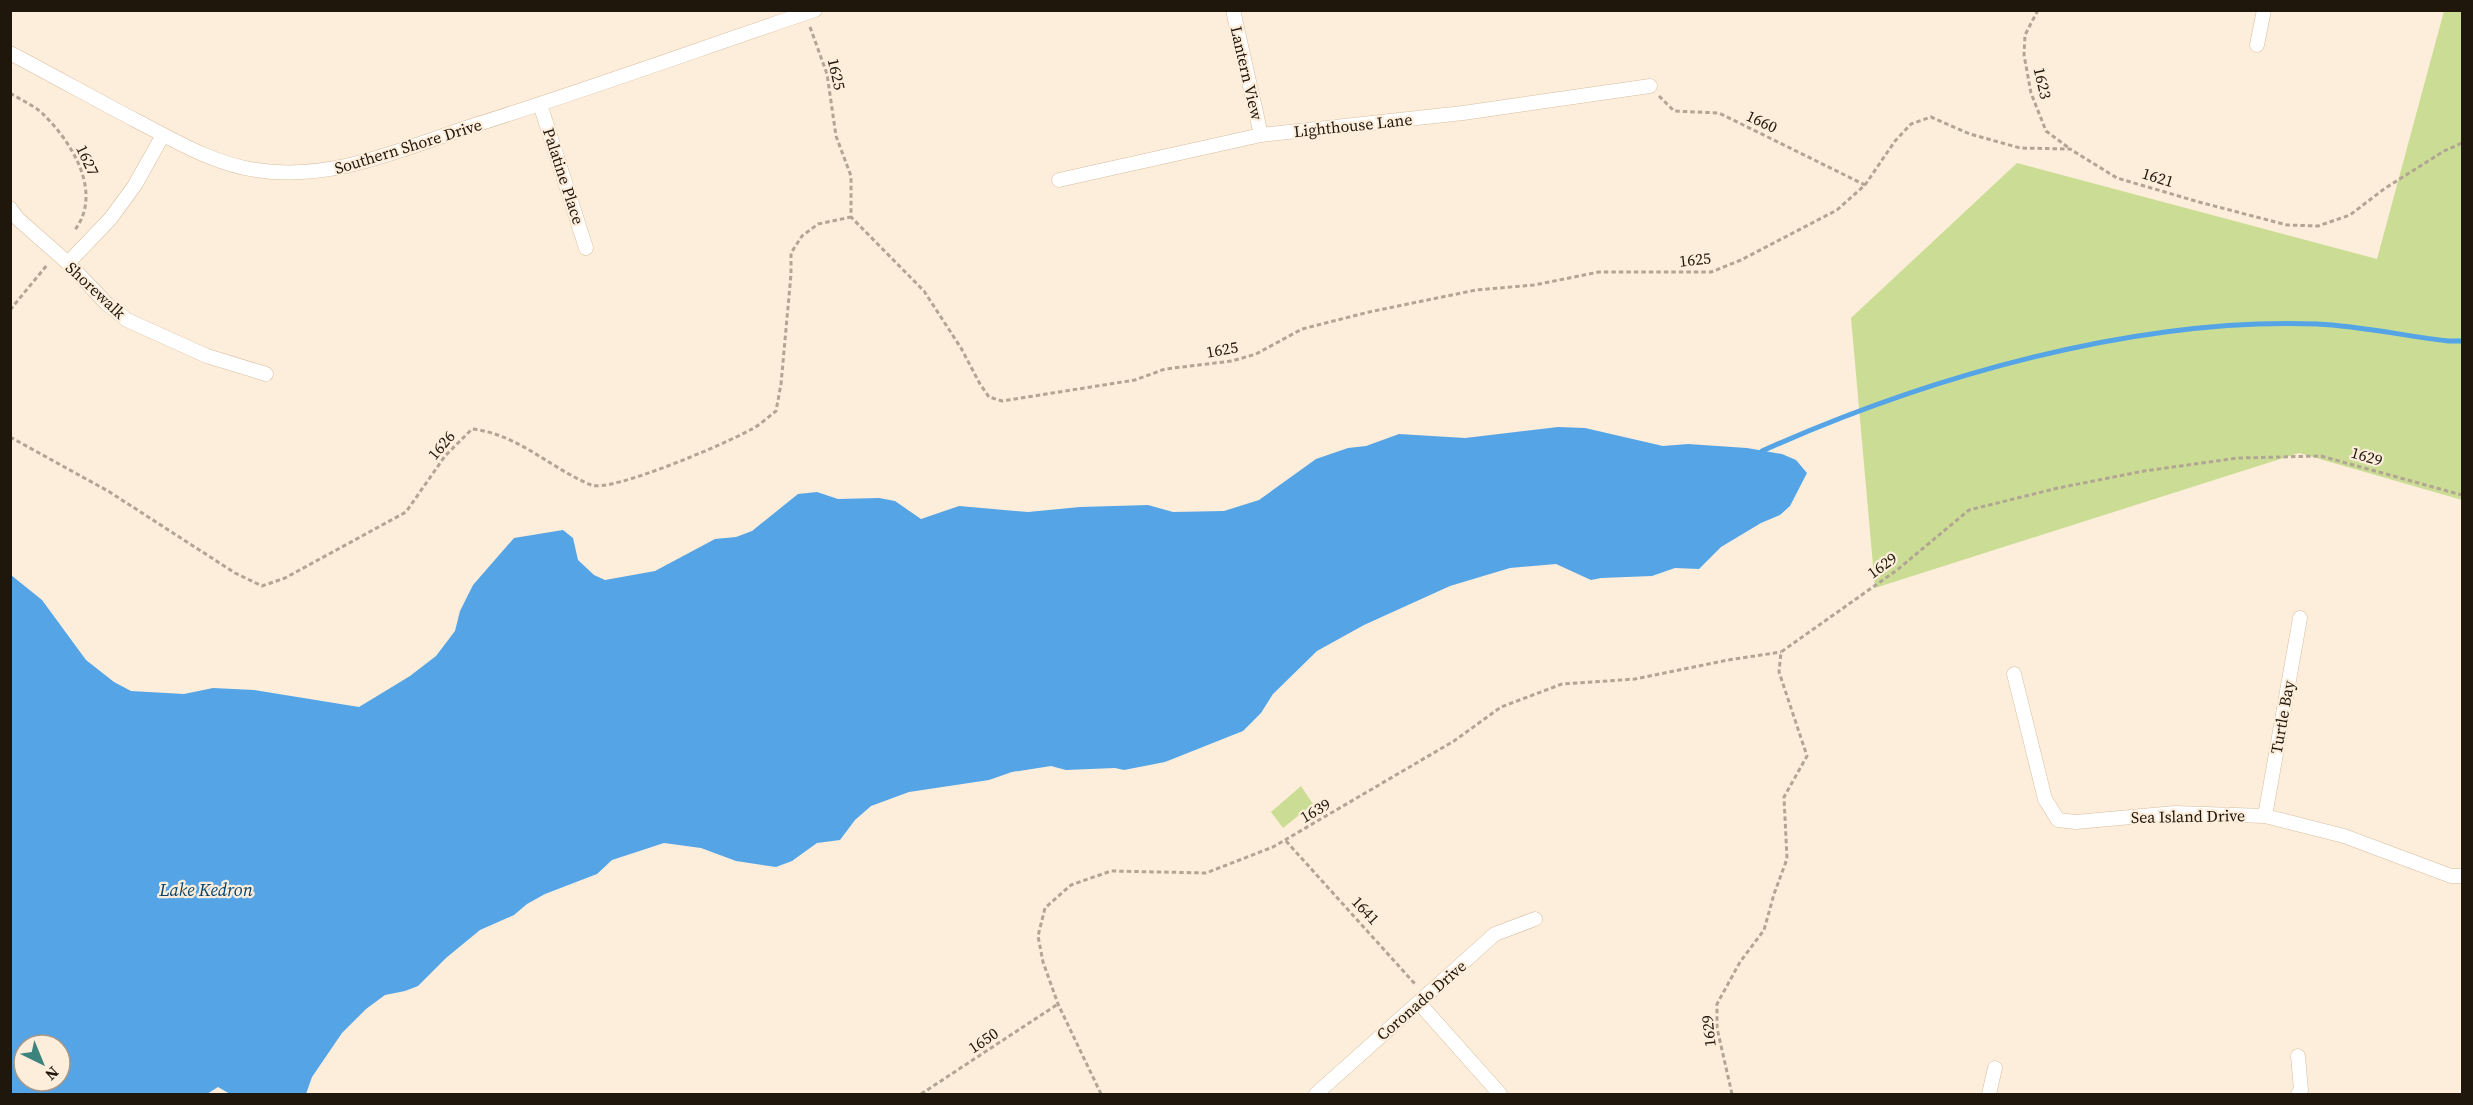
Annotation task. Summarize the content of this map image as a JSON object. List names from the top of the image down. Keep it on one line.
{"streets":{"street":["Lantern View","Lighthouse Lane","Southern Shore Drive","Palatine Place","Shorewalk","Turtle Bay","Sea Island Drive","Coronado Drive"],"path":["1625","1623","1660","1627","1621","1626","1629","1639","1641","1650"]},"crossings":[["Lantern View","Lighthouse Lane"],["1625","1660"],["1625","Southern Shore Drive"],["1625","1626"],["1623","1621"],["1660","Lighthouse Lane"],["Southern Shore Drive","Palatine Place"],["1627","Shorewalk"],["1629","1639"],["Turtle Bay","Sea Island Drive"],["1639","1641"],["1639","1650"],["1641","Coronado Drive"]],"water":["Lake Kedron"],"north":"bottom right"}
